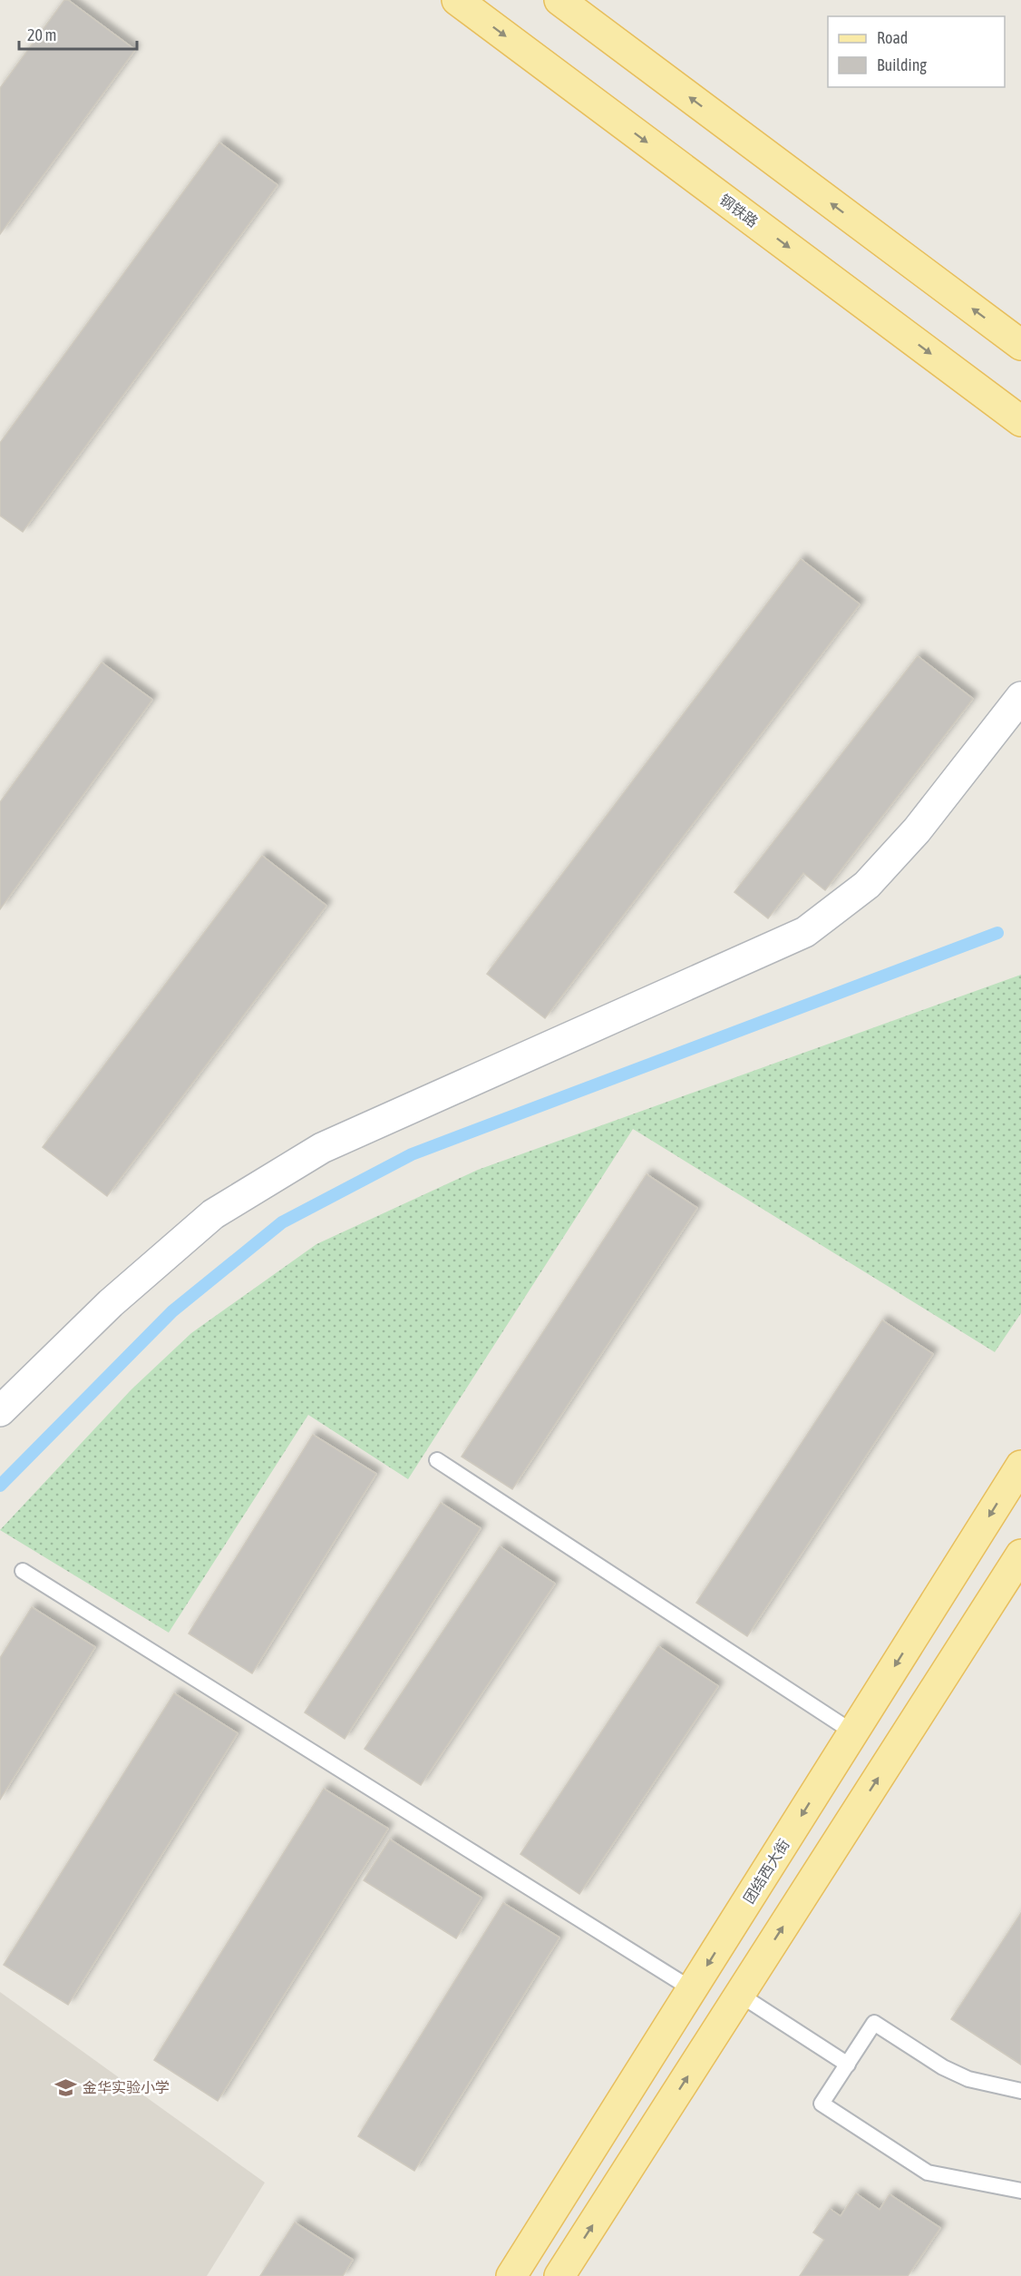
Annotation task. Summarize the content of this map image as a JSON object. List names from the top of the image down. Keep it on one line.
{"streets":{"main road":["钢铁路","团结西大街"]},"places":{"school or university":["金华实验小学"]},"legend":["Road","Building"],"scale_bar":"20 m"}
